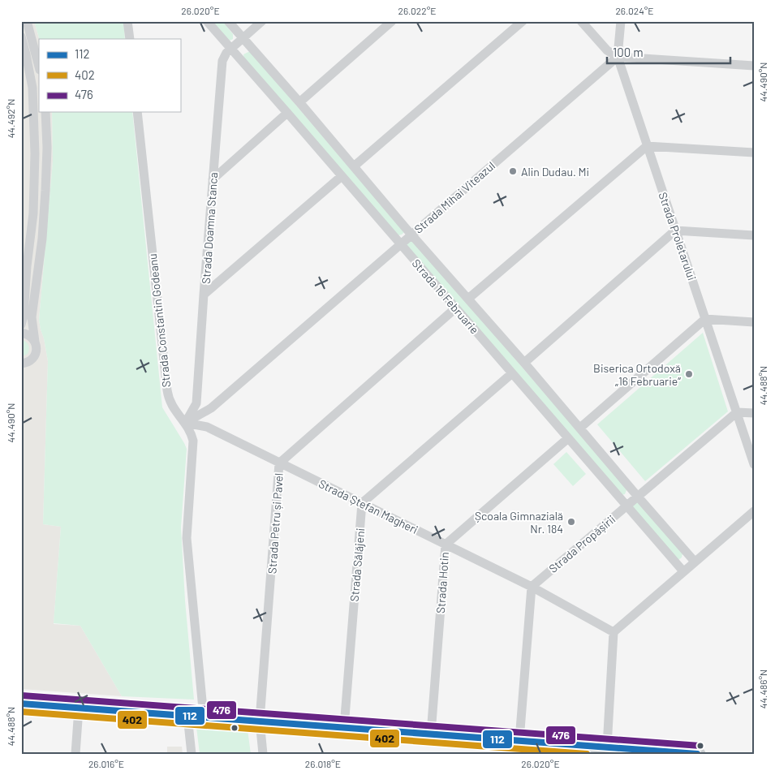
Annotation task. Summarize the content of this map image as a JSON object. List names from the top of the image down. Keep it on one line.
{"streets":{"street":["Strada Mihai Viteazul","Strada Doamna Stanca","Strada Proletarului","Strada 16 Februarie","Strada Constantin Godeanu","Strada Ștefan Magheri","Strada Petru și Pavel","Strada Propășirii","Strada Sălăjeni","Strada Hotin"]},"crossings":[["Strada Mihai Viteazul","Strada Doamna Stanca"],["Strada Mihai Viteazul","Strada Proletarului"],["Strada Mihai Viteazul","Strada 16 Februarie"],["Strada Mihai Viteazul","Strada Constantin Godeanu"],["Strada Mihai Viteazul","Strada Ștefan Magheri"],["Strada Doamna Stanca","Strada 16 Februarie"],["Strada Doamna Stanca","Strada Constantin Godeanu"],["Strada Doamna Stanca","Strada Ștefan Magheri"],["Strada Proletarului","Strada Propășirii"],["Strada 16 Februarie","Strada Petru și Pavel"],["Strada 16 Februarie","Strada Propășirii"],["Strada 16 Februarie","Strada Hotin"],["Strada Constantin Godeanu","Strada Ștefan Magheri"],["Strada Ștefan Magheri","Strada Petru și Pavel"],["Strada Ștefan Magheri","Strada Propășirii"],["Strada Ștefan Magheri","Strada Sălăjeni"],["Strada Ștefan Magheri","Strada Hotin"]],"places":["Alin Dudau. Mi","Biserica Ortodoxă „16 Februarie”","Școala Gimnazială Nr. 184"],"lines":["transit line 476","transit line 112","transit line 402"],"legend":["112","402","476"],"scale_bar":"100 m","coordinates":["26.020°E","26.022°E","26.024°E","44.490°N","44.492°N","44.488°N","44.486°N","26.016°E","26.018°E"]}
